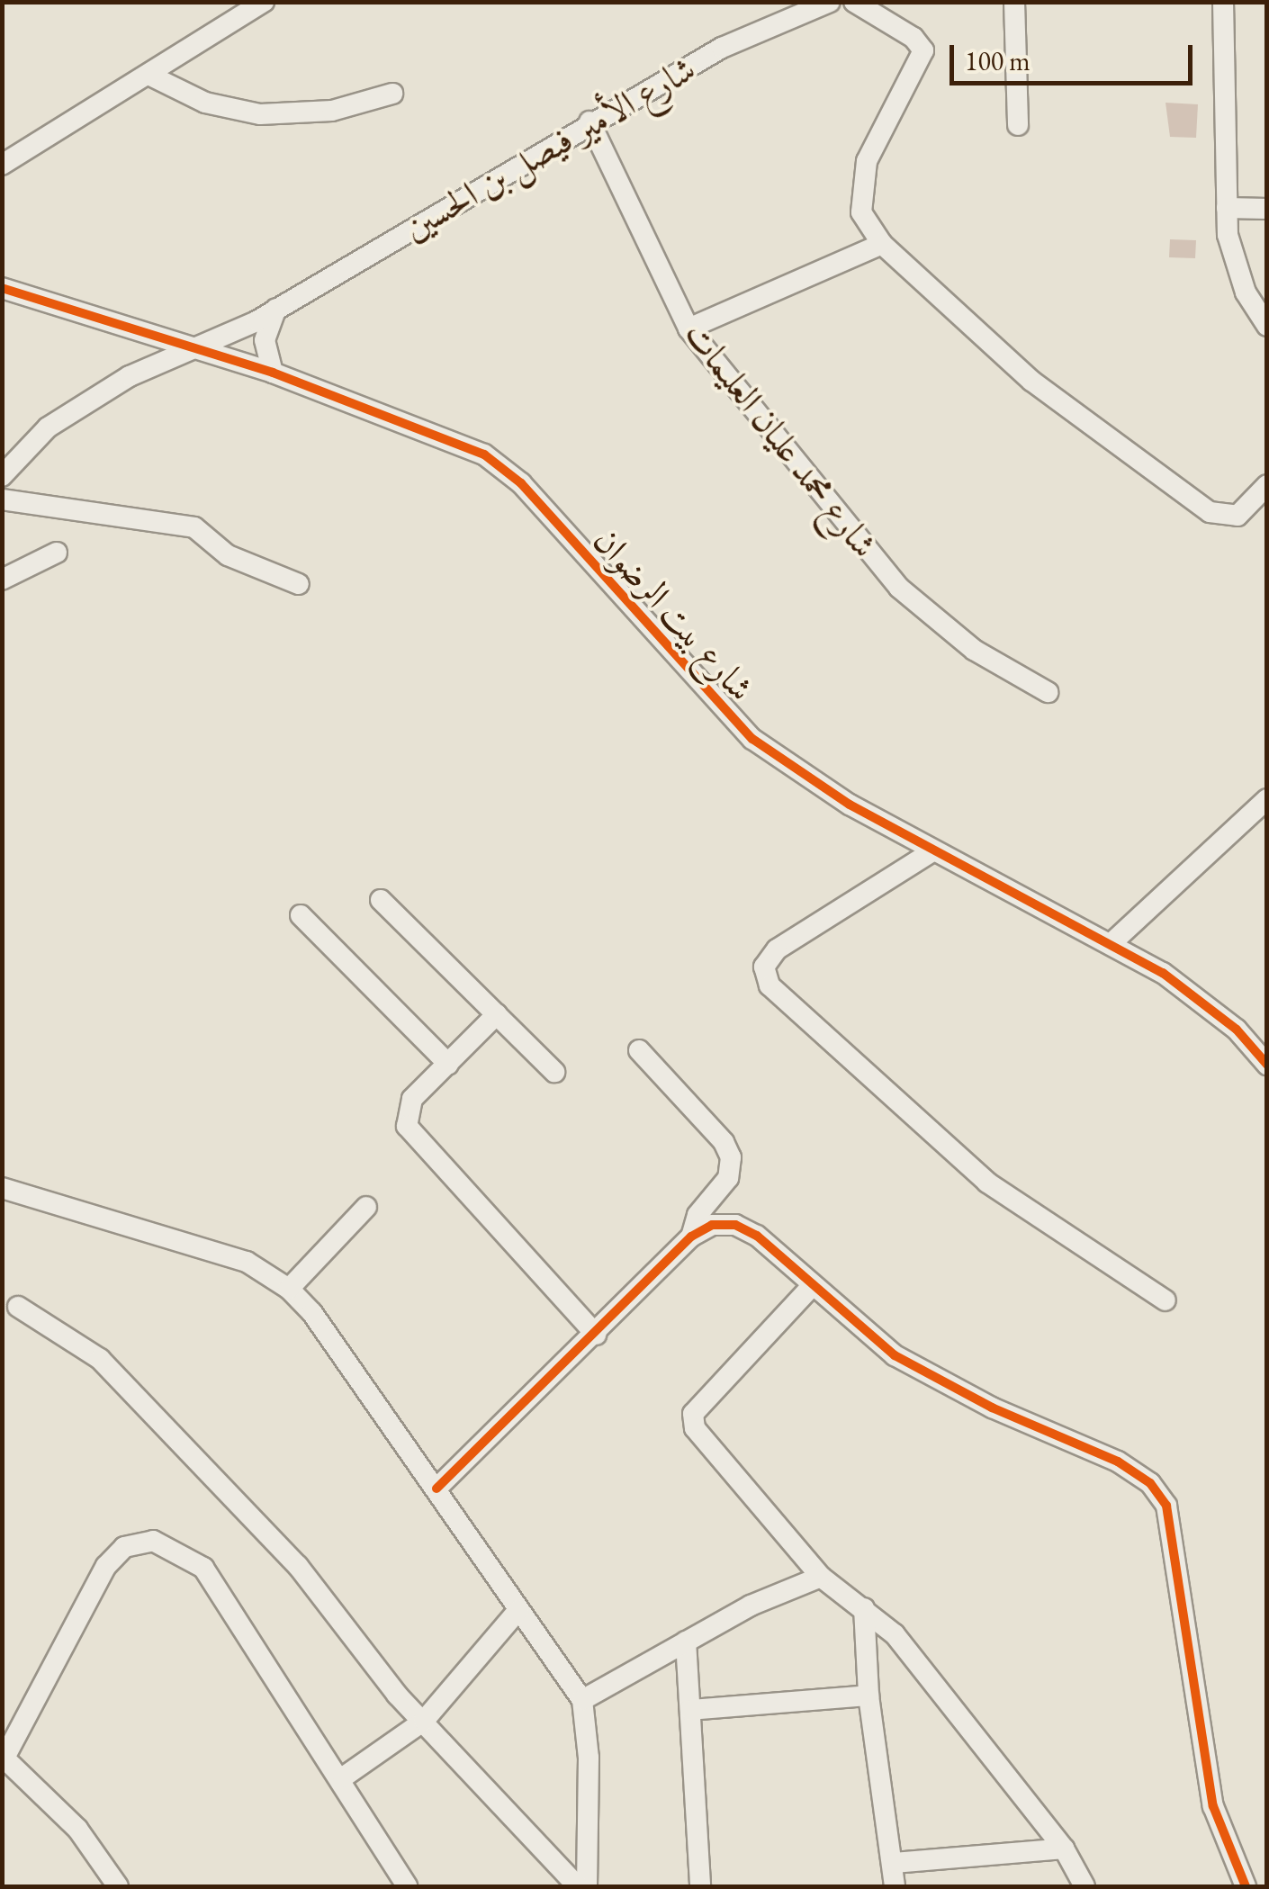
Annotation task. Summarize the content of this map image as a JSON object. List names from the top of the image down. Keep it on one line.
{"streets":{"street":["شارع الأمير فيصل بن الحسين","شارع محمد عليان العليمات","شارع بيت الرضوان"]},"crossings":[["شارع الأمير فيصل بن الحسين","شارع محمد عليان العليمات"],["شارع الأمير فيصل بن الحسين","شارع بيت الرضوان"]],"scale_bar":"100 m"}
